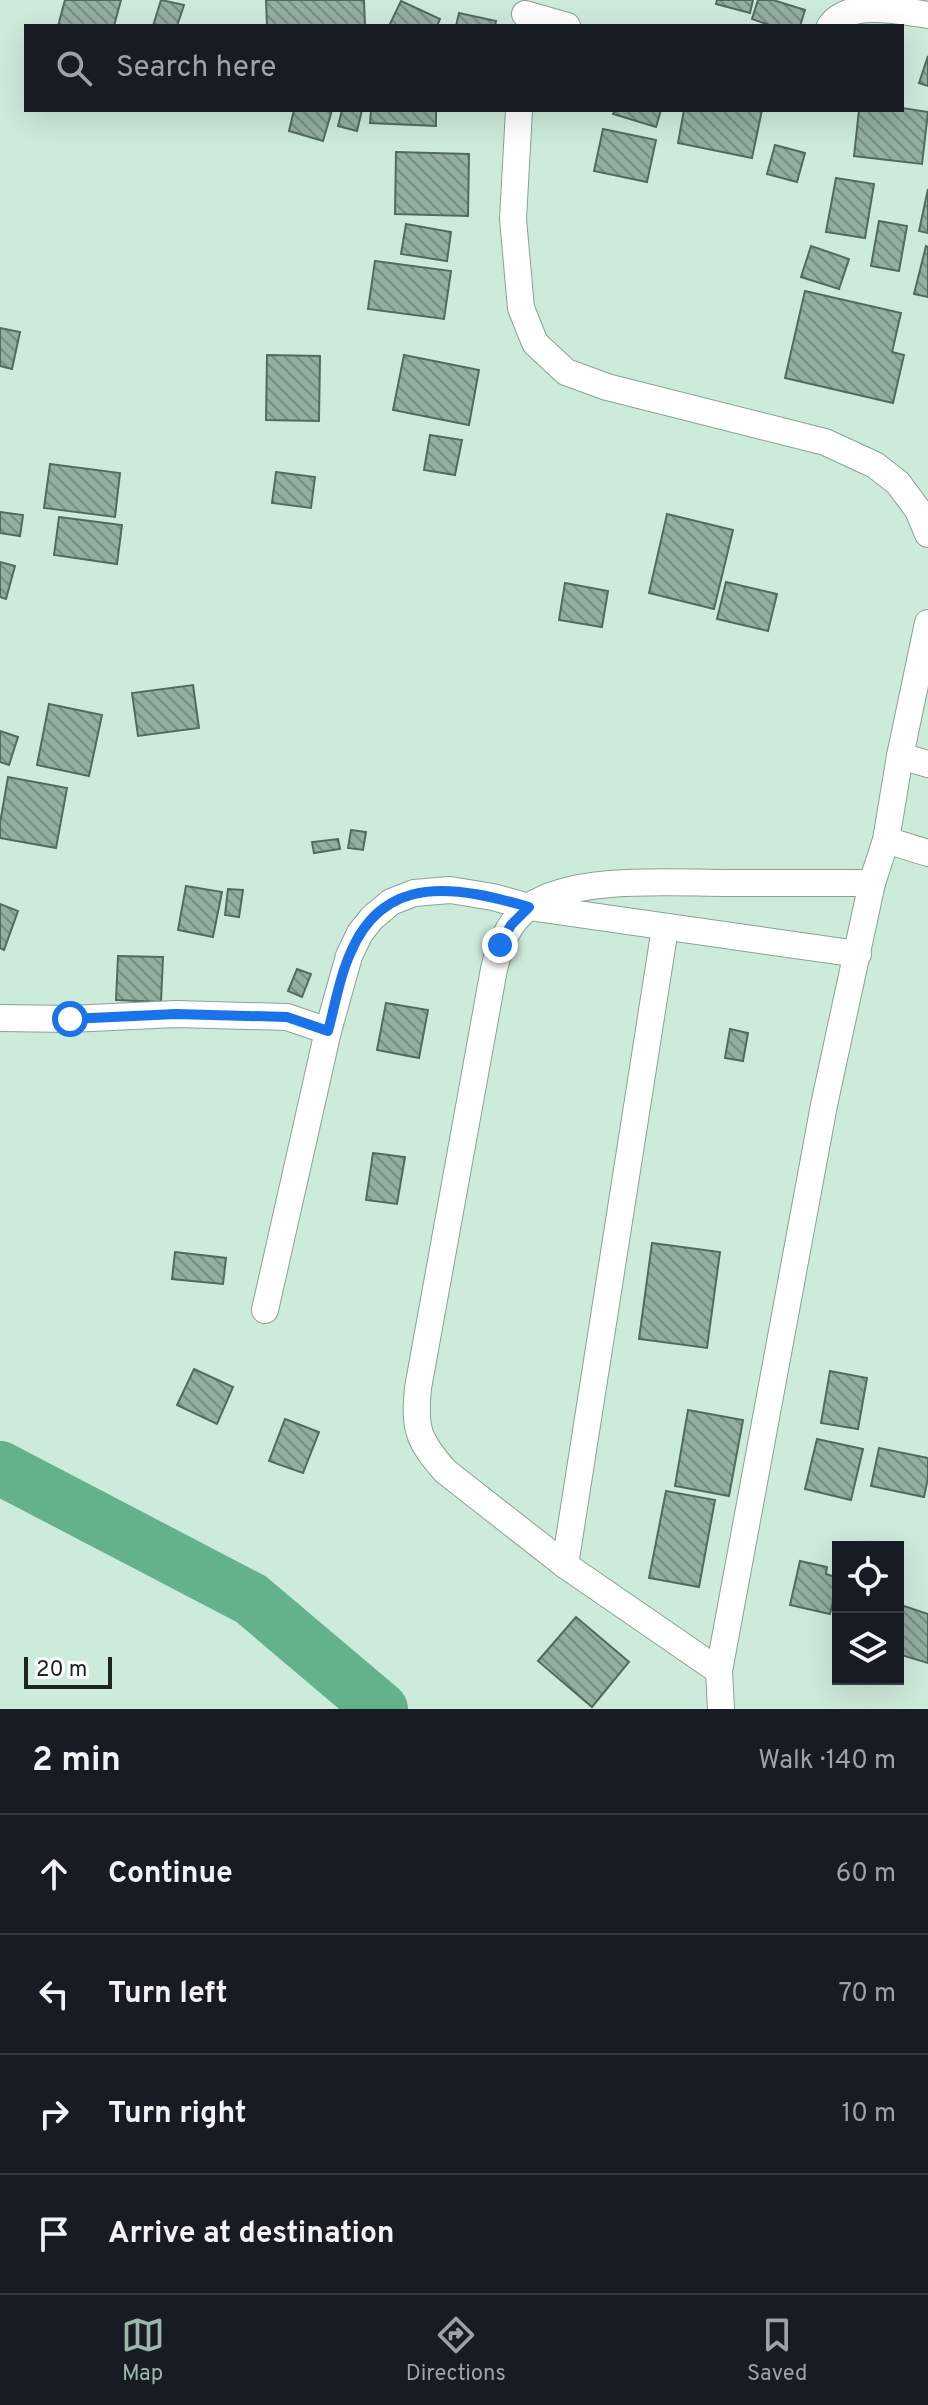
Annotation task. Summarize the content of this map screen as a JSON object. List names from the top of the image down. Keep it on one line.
{"scale_bar":"20 m","page":{"search":"Search here","scale":"20 m","heading":["2 min","Walk · 140 m"],"list":[["Continue","60 m"],["Turn left","70 m"],["Turn right","10 m"],"Arrive at destination"],"nav":["Map","Directions","Saved"]}}
